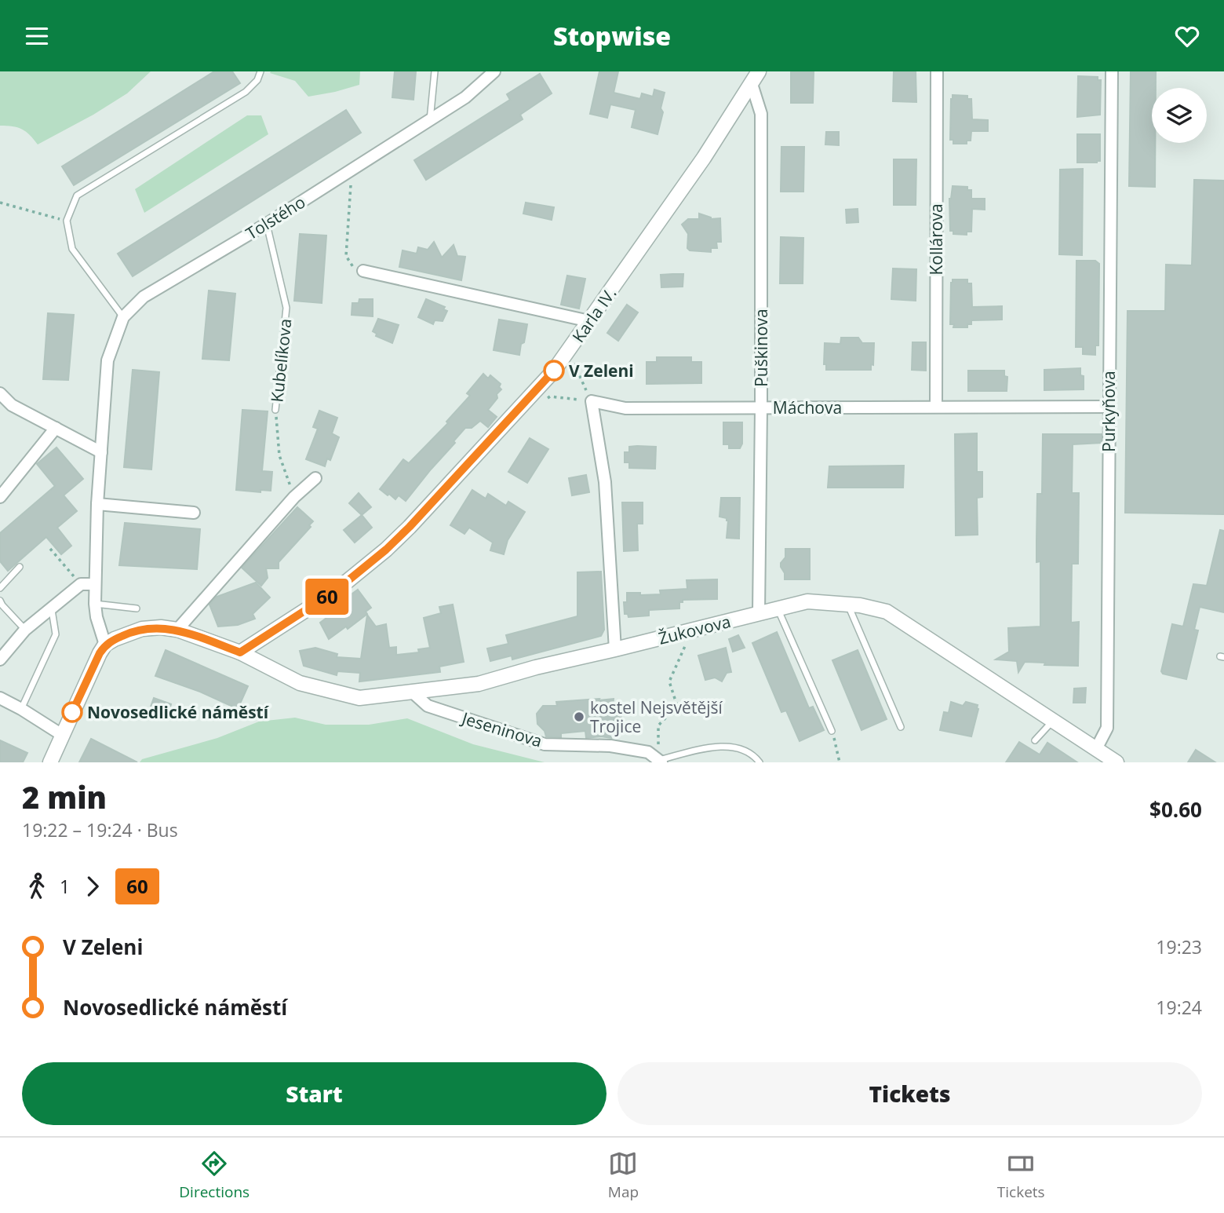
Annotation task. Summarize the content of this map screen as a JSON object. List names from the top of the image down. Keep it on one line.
{"streets":{"street":["Tolstého","Kollárova","Karla IV.","Puškinova","Máchova","Purkyňova","Žukovova","Jeseninova"],"lane":["Kubelíkova"]},"crossings":[["Tolstého","Kubelíkova"],["Kollárova","Máchova"],["Karla IV.","Puškinova"],["Karla IV.","Žukovova"],["Puškinova","Máchova"],["Puškinova","Žukovova"],["Máchova","Purkyňova"],["Purkyňova","Žukovova"],["Žukovova","Jeseninova"]],"places":["V Zeleni","Novosedlické náměstí","kostel Nejsvětější Trojice"],"lines":["bus line 60"],"page":{"header":"Stopwise","on_map":"60","heading":["2 min","19:22 – 19:24 · Bus","$0.60"],"legs":["1","60"],"list":[{"name":"V Zeleni","value":"19:23"},{"name":"Novosedlické náměstí","value":"19:24"}],"buttons":["Start","Tickets"],"tabs":["Directions","Map","Tickets"]}}
